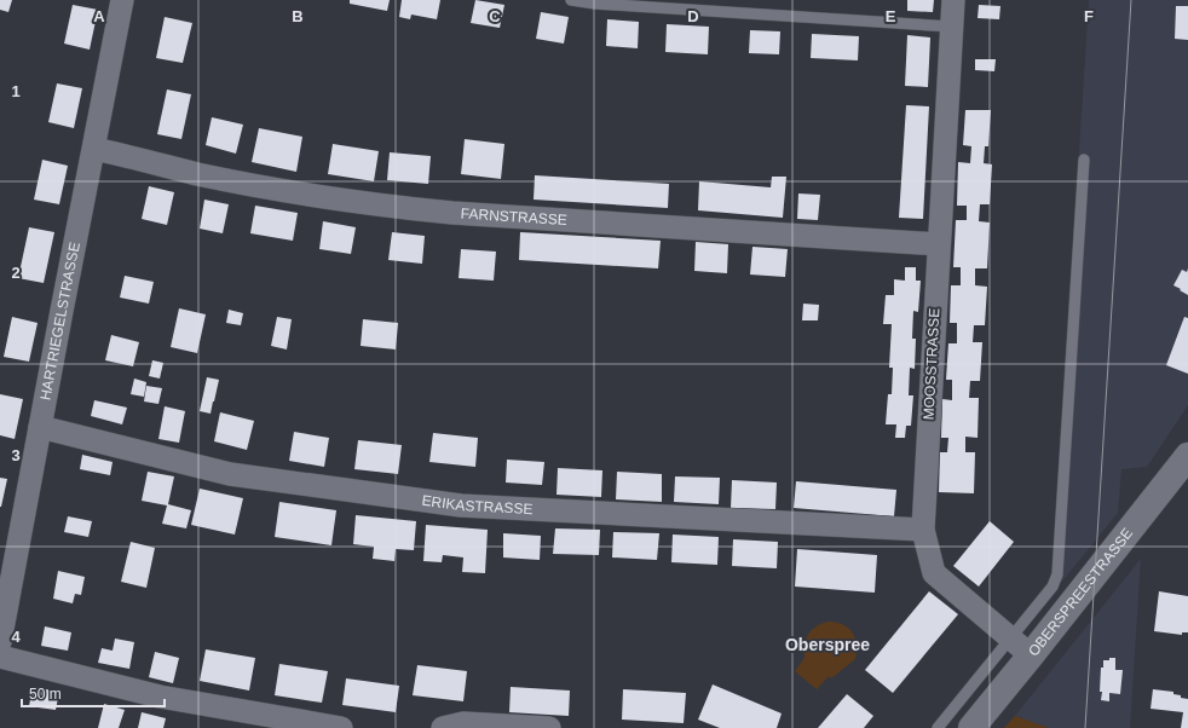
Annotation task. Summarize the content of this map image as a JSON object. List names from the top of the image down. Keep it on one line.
{"streets":{"main road":["OBERSPREESTRASSE"],"street":["FARNSTRASSE","HARTRIEGELSTRASSE","MOOSSTRASSE","ERIKASTRASSE"]},"crossings":[["FARNSTRASSE","HARTRIEGELSTRASSE"],["FARNSTRASSE","MOOSSTRASSE"],["HARTRIEGELSTRASSE","ERIKASTRASSE"],["MOOSSTRASSE","ERIKASTRASSE"],["MOOSSTRASSE","OBERSPREESTRASSE"]],"districts":["Oberspree"],"scale_bar":"50 m","grid":{"columns":["A","B","C","D","E","F"],"rows":["1","2","3","4"]}}
